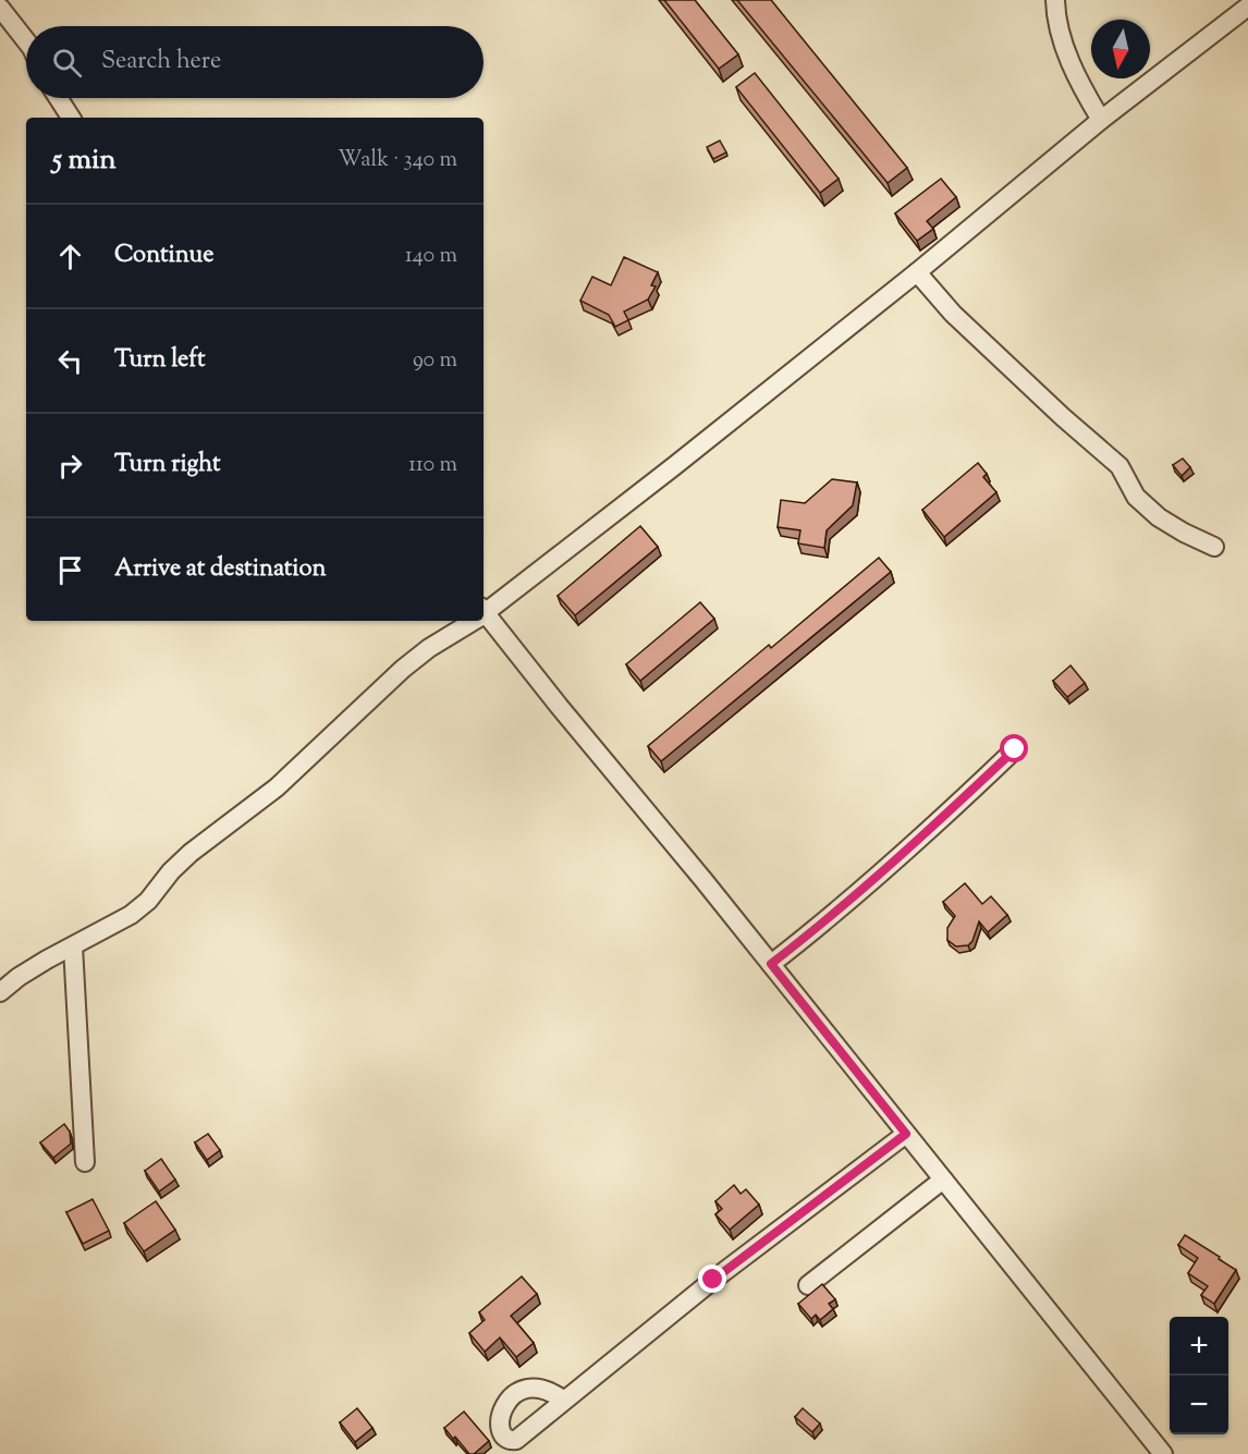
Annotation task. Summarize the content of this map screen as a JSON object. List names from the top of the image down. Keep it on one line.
{"north":"bottom","page":{"search":"Search here","heading":["5 min","Walk · 340 m"],"list":[["Continue","140 m"],["Turn left","90 m"],["Turn right","110 m"],"Arrive at destination"],"map_buttons":["+","−"]}}
